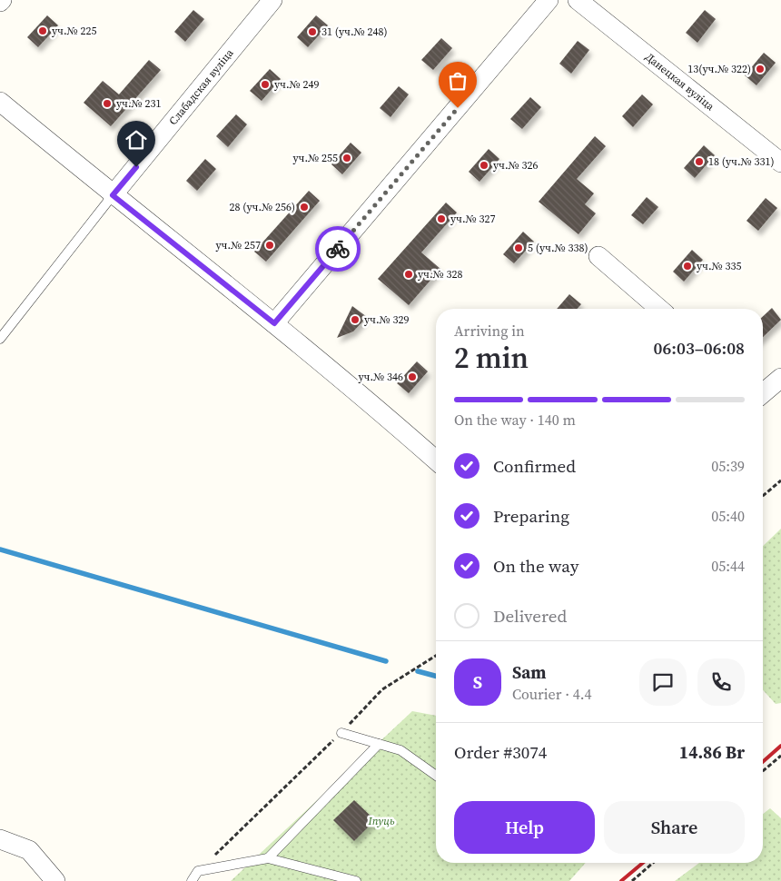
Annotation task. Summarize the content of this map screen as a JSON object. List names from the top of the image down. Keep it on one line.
{"streets":{"street":["Данецкая вуліца","Слабадская вуліца"]},"parks":["Іпуць"],"places":["уч.№ 225","31 (уч.№ 248)","13(уч.№ 322)","уч.№ 249","уч.№ 231","уч.№ 255","18 (уч.№ 331)","уч.№ 326","28 (уч.№ 256)","уч.№ 327","уч.№ 257","5 (уч.№ 338)","уч.№ 335","уч.№ 328","уч.№ 329","уч.№ 346"],"page":{"heading":["2 min","Arriving in","06:03–06:08"],"panel":["Sam","Courier · 4.4","Order #3074","14.86 Br"],"bar":"On the way · 140 m","list":[["Confirmed","05:39"],["Preparing","05:40"],["On the way","05:44"],"Delivered"],"round":"S","buttons":["Help","Share"]}}
